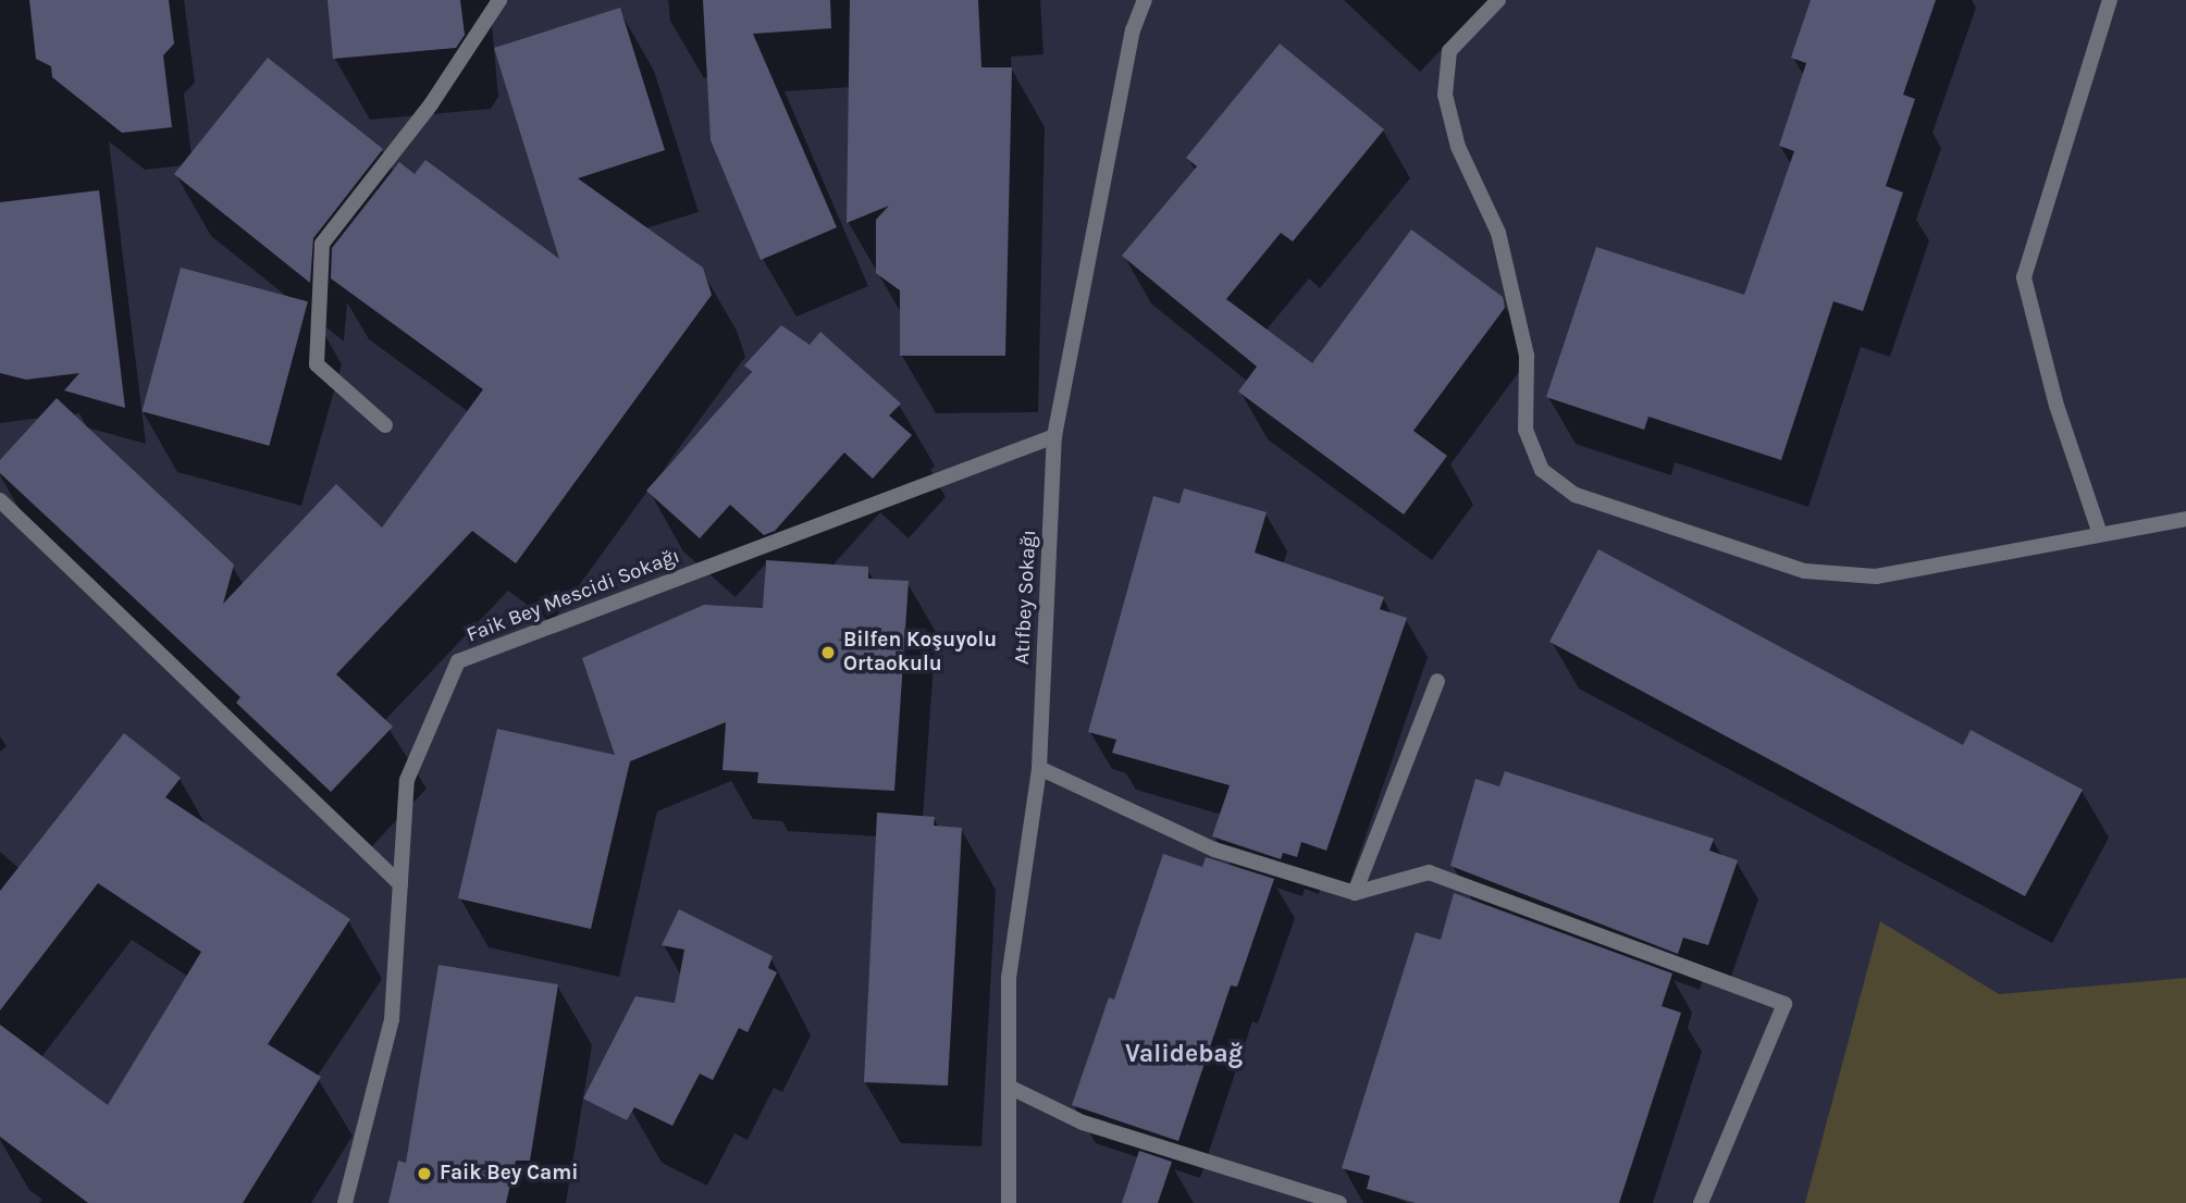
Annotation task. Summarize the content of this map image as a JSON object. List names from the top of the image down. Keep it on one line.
{"streets":{"street":["Faik Bey Mescidi Sokağı","Atıfbey Sokağı"]},"crossings":[["Faik Bey Mescidi Sokağı","Atıfbey Sokağı"]],"districts":["Validebağ"],"places":["Bilfen Koşuyolu Ortaokulu","Faik Bey Cami"]}
